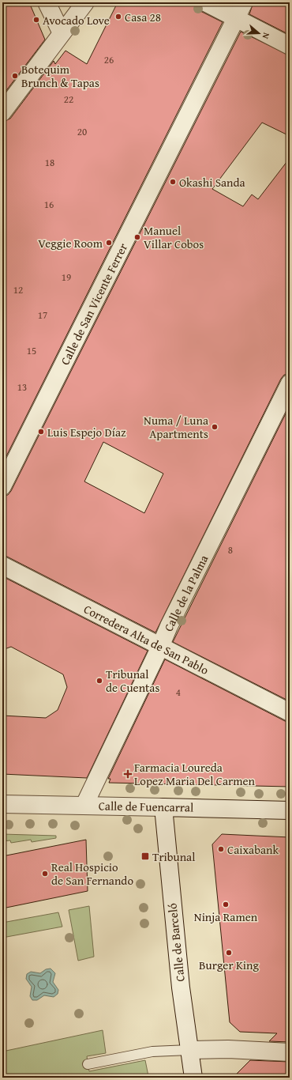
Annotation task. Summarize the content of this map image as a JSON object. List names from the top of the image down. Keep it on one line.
{"streets":{"street":["Calle de San Vicente Ferrer","Calle de la Palma","Corredera Alta de San Pablo","Calle de Fuencarral","Calle de Barceló"]},"crossings":[["Calle de la Palma","Corredera Alta de San Pablo"],["Calle de la Palma","Calle de Fuencarral"],["Calle de Fuencarral","Calle de Barceló"]],"places":{"other":["Casa 28","Avocado Love","Botequim Brunch & Tapas","Okashi Sanda","Manuel Villar Cobos","Veggie Room","Numa / Luna Apartments","Luis Espejo Díaz","Tribunal de Cuentas","Caixabank","Real Hospicio de San Fernando","Ninja Ramen","Burger King"],"health":["Farmacia Loureda Lopez Maria Del Carmen"],"transit":["Tribunal"]},"house_numbers":["26","22","20","18","16","19","12","17","15","13","8","4"],"north":"right"}
